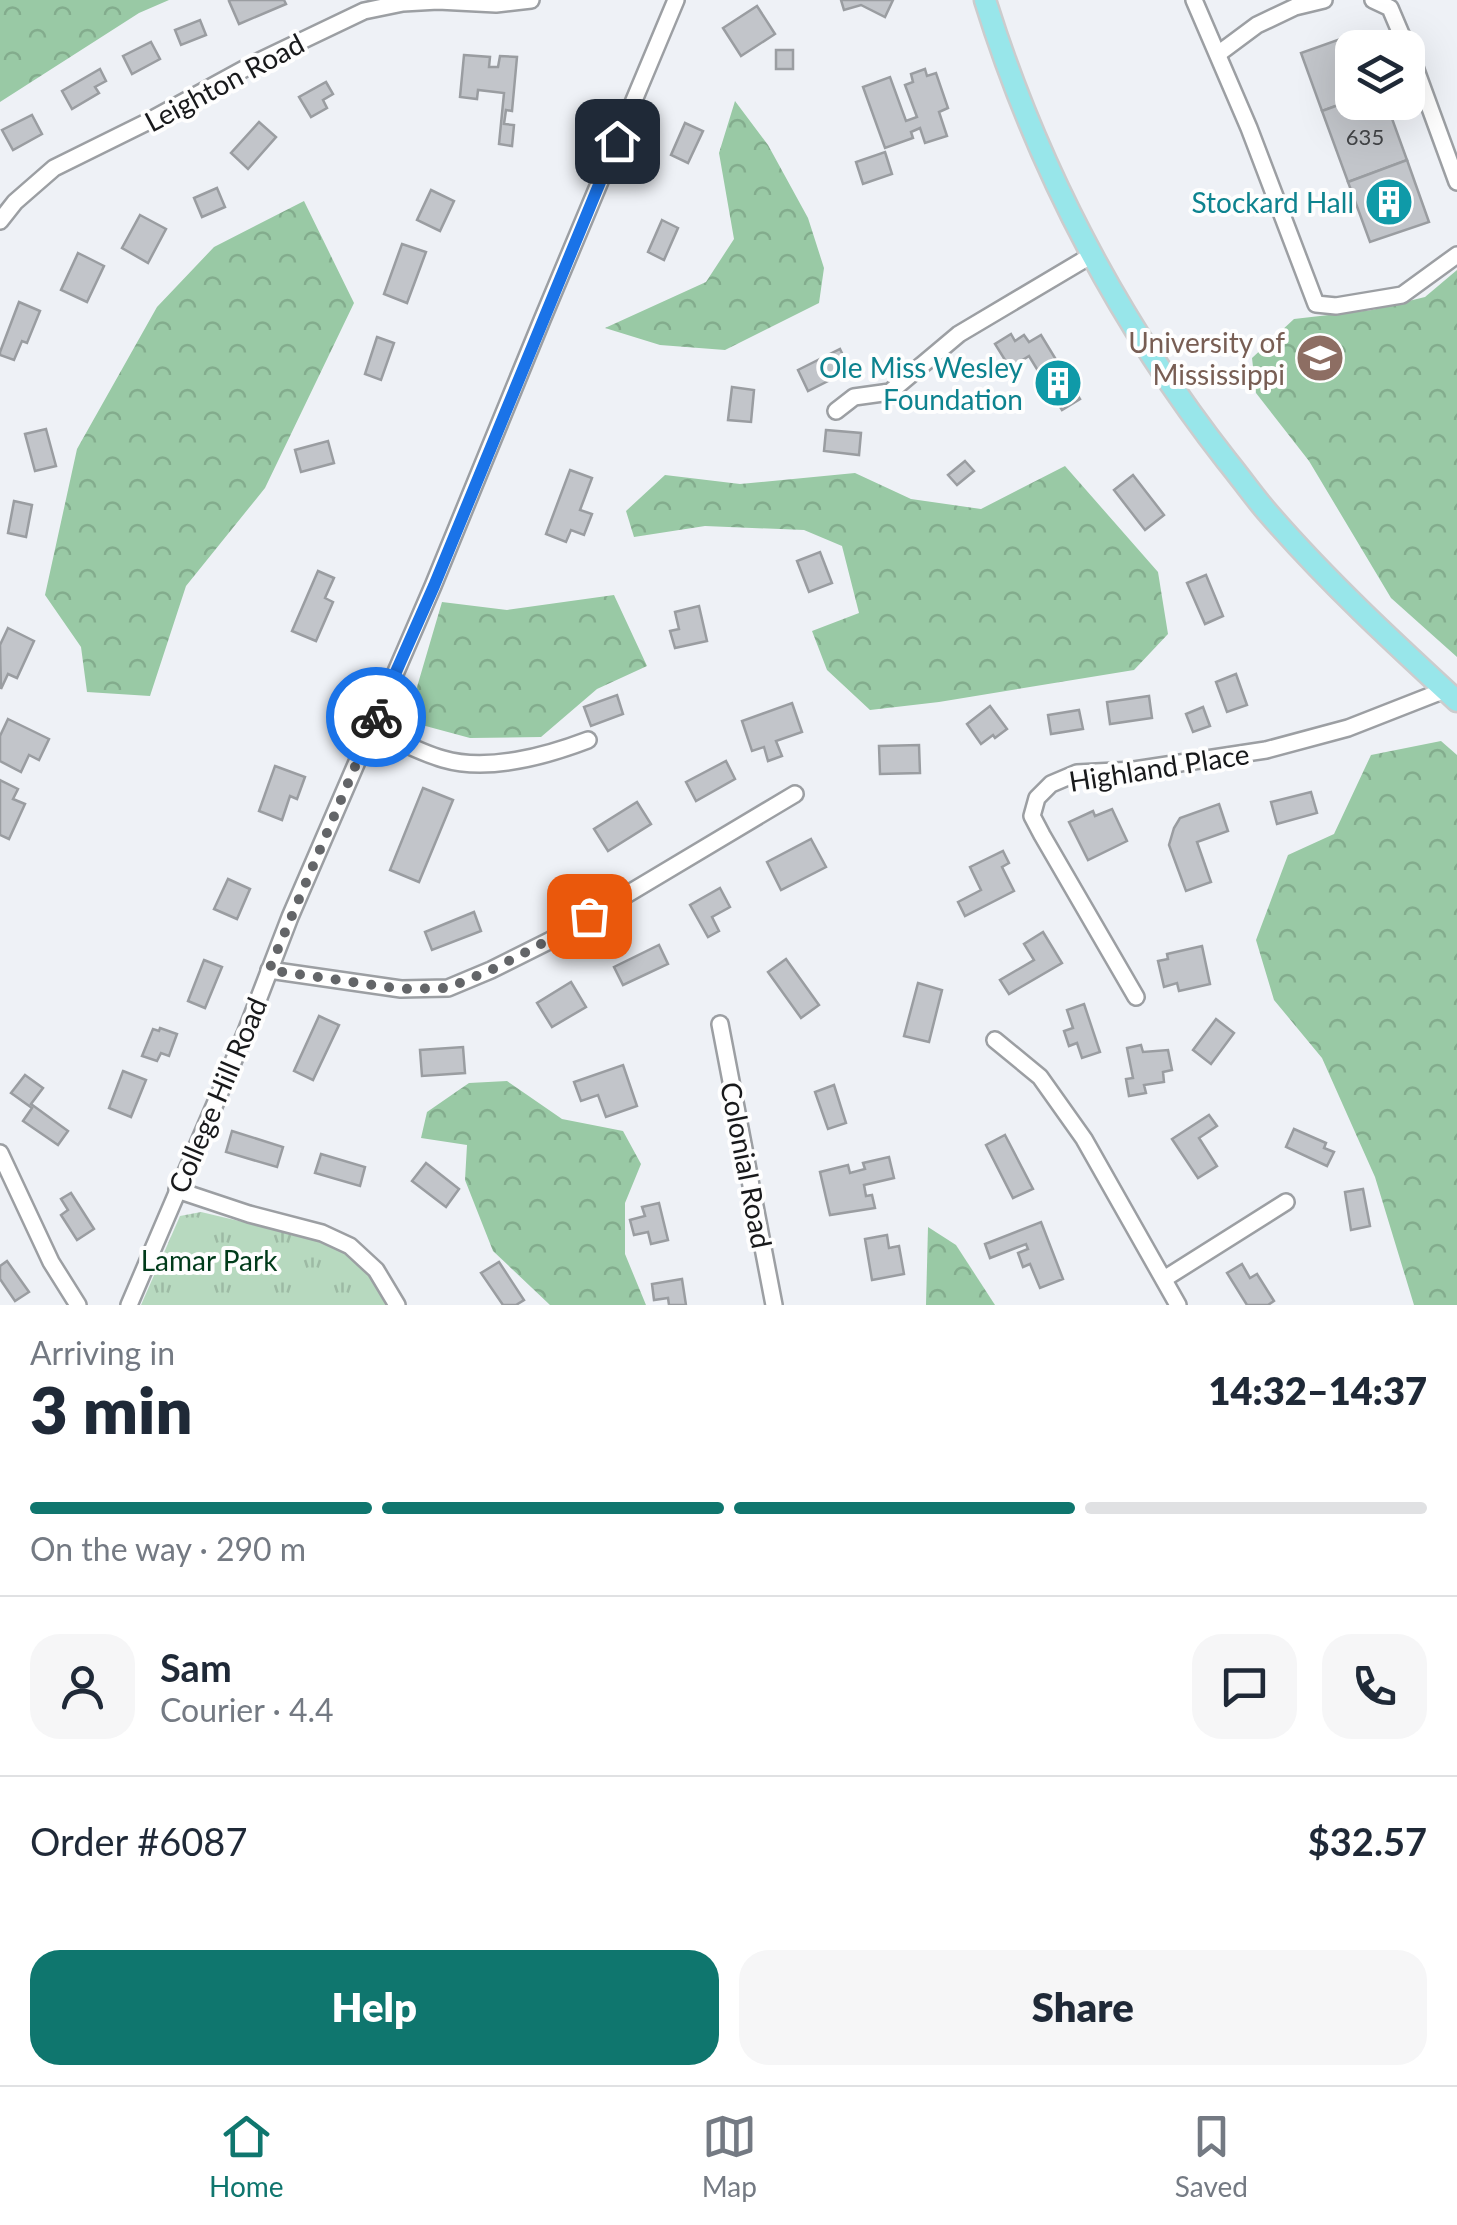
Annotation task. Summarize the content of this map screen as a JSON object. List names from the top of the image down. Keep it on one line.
{"streets":{"street":["Leighton Road","Highland Place","College Hill Road","Colonial Road"]},"parks":["Lamar Park"],"places":{"building":["Stockard Hall","Ole Miss Wesley Foundation"],"school or university":["University of Mississippi"]},"house_numbers":["635"],"page":{"heading":["3 min","Arriving in","14:32–14:37"],"panel":["Sam","Courier · 4.4","Order #6087","$32.57"],"bar":"On the way · 290 m","buttons":["Help","Share"],"tabs":["Home","Map","Saved"]}}
